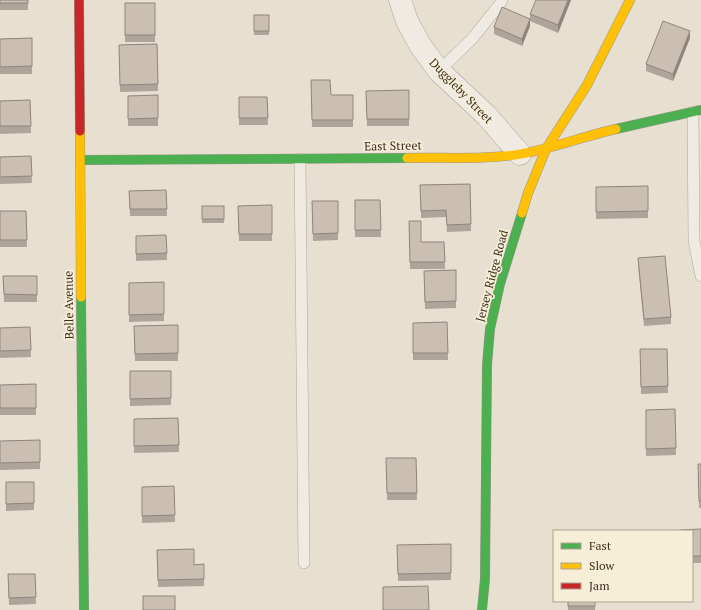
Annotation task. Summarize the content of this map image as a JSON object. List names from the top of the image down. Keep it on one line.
{"streets":{"street":["Duggleby Street","East Street","Jersey Ridge Road","Belle Avenue"]},"crossings":[["Duggleby Street","East Street"],["East Street","Jersey Ridge Road"],["East Street","Belle Avenue"]],"legend":["Fast","Slow","Jam"]}
